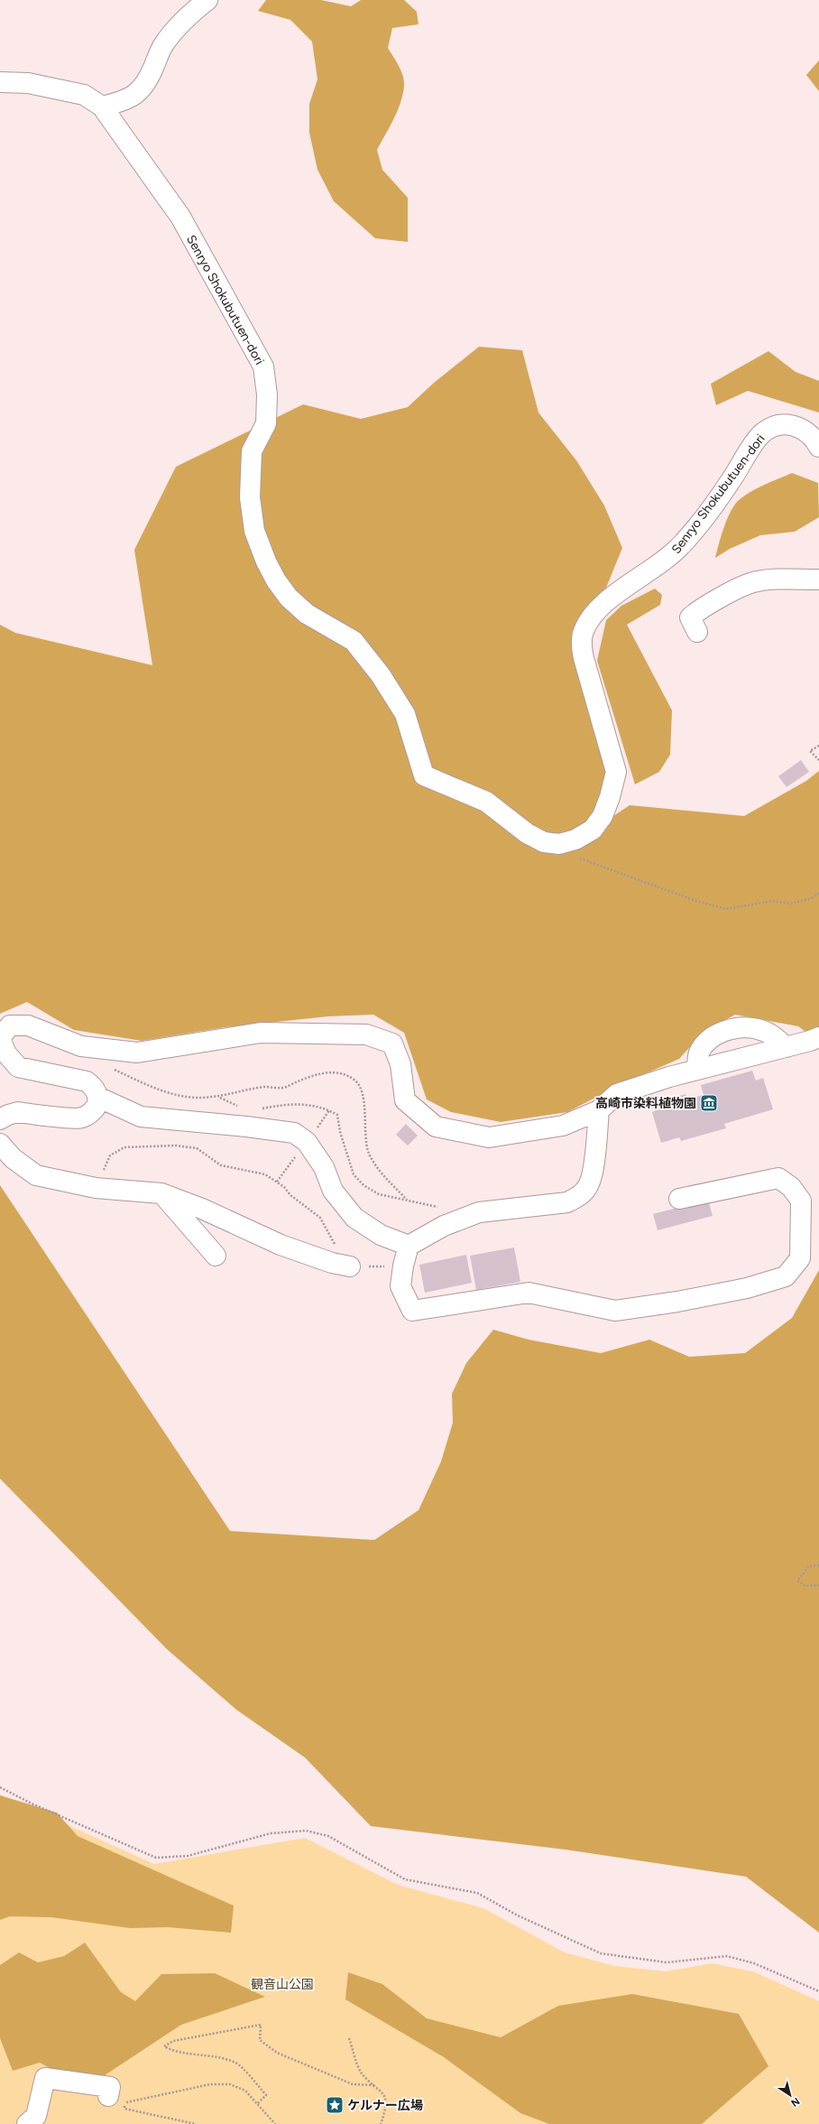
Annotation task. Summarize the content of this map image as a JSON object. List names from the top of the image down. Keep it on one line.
{"streets":{"street":["Senryo Shokubutuen-dori"]},"parks":["観音山公園"],"places":{"museum":["高崎市染料植物園"],"place":["ケルナー広場"]},"north":"bottom right"}
